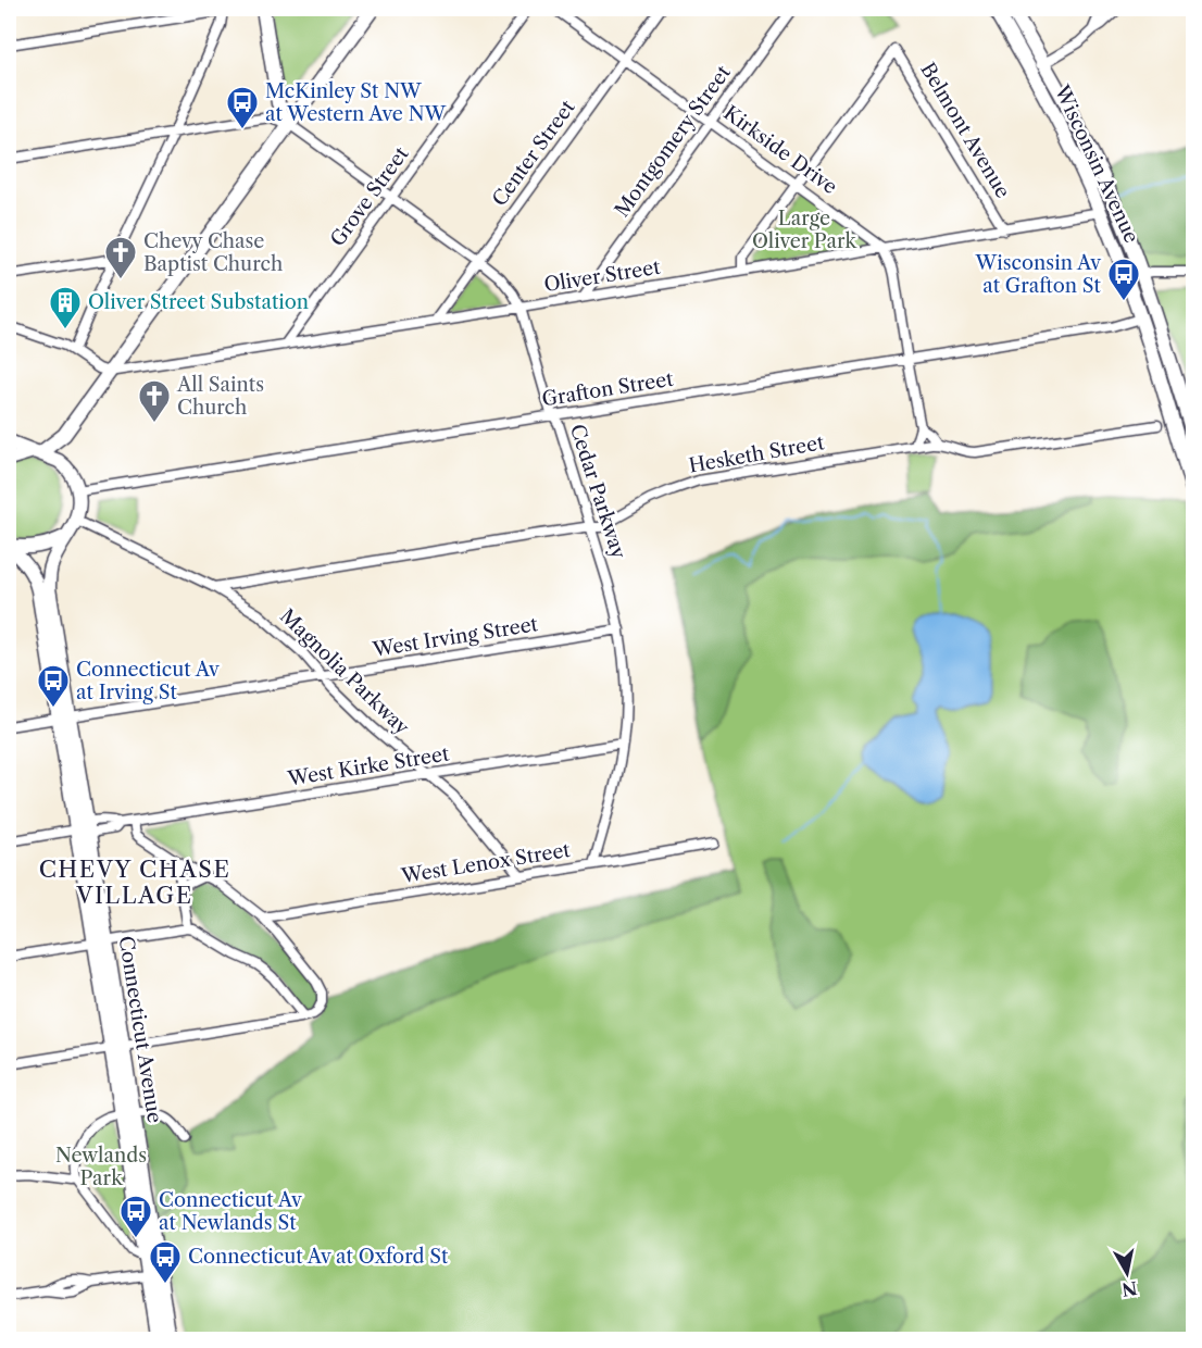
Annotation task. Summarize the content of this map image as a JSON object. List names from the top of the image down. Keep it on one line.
{"streets":{"main road":["Wisconsin Avenue","Connecticut Avenue"],"street":["Belmont Avenue","Montgomery Street","Kirkside Drive","Center Street","Grove Street","Oliver Street","Grafton Street","Hesketh Street","Cedar Parkway","West Irving Street","Magnolia Parkway","West Kirke Street","West Lenox Street"]},"crossings":[["Belmont Avenue","Kirkside Drive"],["Belmont Avenue","Oliver Street"],["Montgomery Street","Kirkside Drive"],["Montgomery Street","Oliver Street"],["Kirkside Drive","Center Street"],["Kirkside Drive","Oliver Street"],["Center Street","Oliver Street"],["Center Street","Cedar Parkway"],["Wisconsin Avenue","Oliver Street"],["Wisconsin Avenue","Grafton Street"],["Grove Street","Oliver Street"],["Grove Street","Cedar Parkway"],["Oliver Street","Cedar Parkway"],["Grafton Street","Cedar Parkway"],["Hesketh Street","Cedar Parkway"],["Hesketh Street","Magnolia Parkway"],["Cedar Parkway","West Irving Street"],["Cedar Parkway","West Kirke Street"],["Cedar Parkway","West Lenox Street"],["West Irving Street","Magnolia Parkway"],["West Irving Street","Connecticut Avenue"],["Magnolia Parkway","West Kirke Street"],["Magnolia Parkway","West Lenox Street"],["Magnolia Parkway","Connecticut Avenue"],["West Kirke Street","Connecticut Avenue"]],"districts":["CHEVY CHASE VILLAGE"],"parks":["Large Oliver Park","Newlands Park"],"places":{"bus stop":["McKinley St NW at Western Ave NW","Wisconsin Av at Grafton St","Connecticut Av at Irving St","Connecticut Av at Newlands St","Connecticut Av at Oxford St"],"church":["Chevy Chase Baptist Church","All Saints Church"],"building":["Oliver Street Substation"]},"north":"bottom"}
